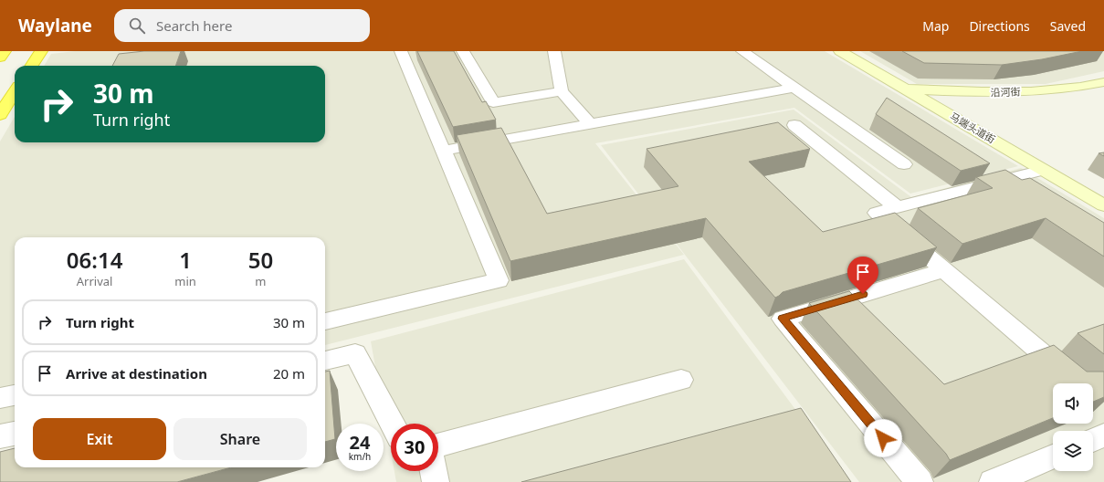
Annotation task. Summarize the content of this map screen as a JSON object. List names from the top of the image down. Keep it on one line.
{"streets":{"street":["沿河街","马端头道街"]},"crossings":[["沿河街","马端头道街"]],"page":{"header":"Waylane","search":"Search here","nav":["Map","Directions","Saved"],"turn":["30 m","Turn right"],"eta":["06:14","Arrival","1","min","50","m"],"list":[{"name":"Turn right","value":"30 m"},{"name":"Arrive at destination","value":"20 m"}],"buttons":["Exit","Share"],"speed":"24 km/h","limit":"30"}}
